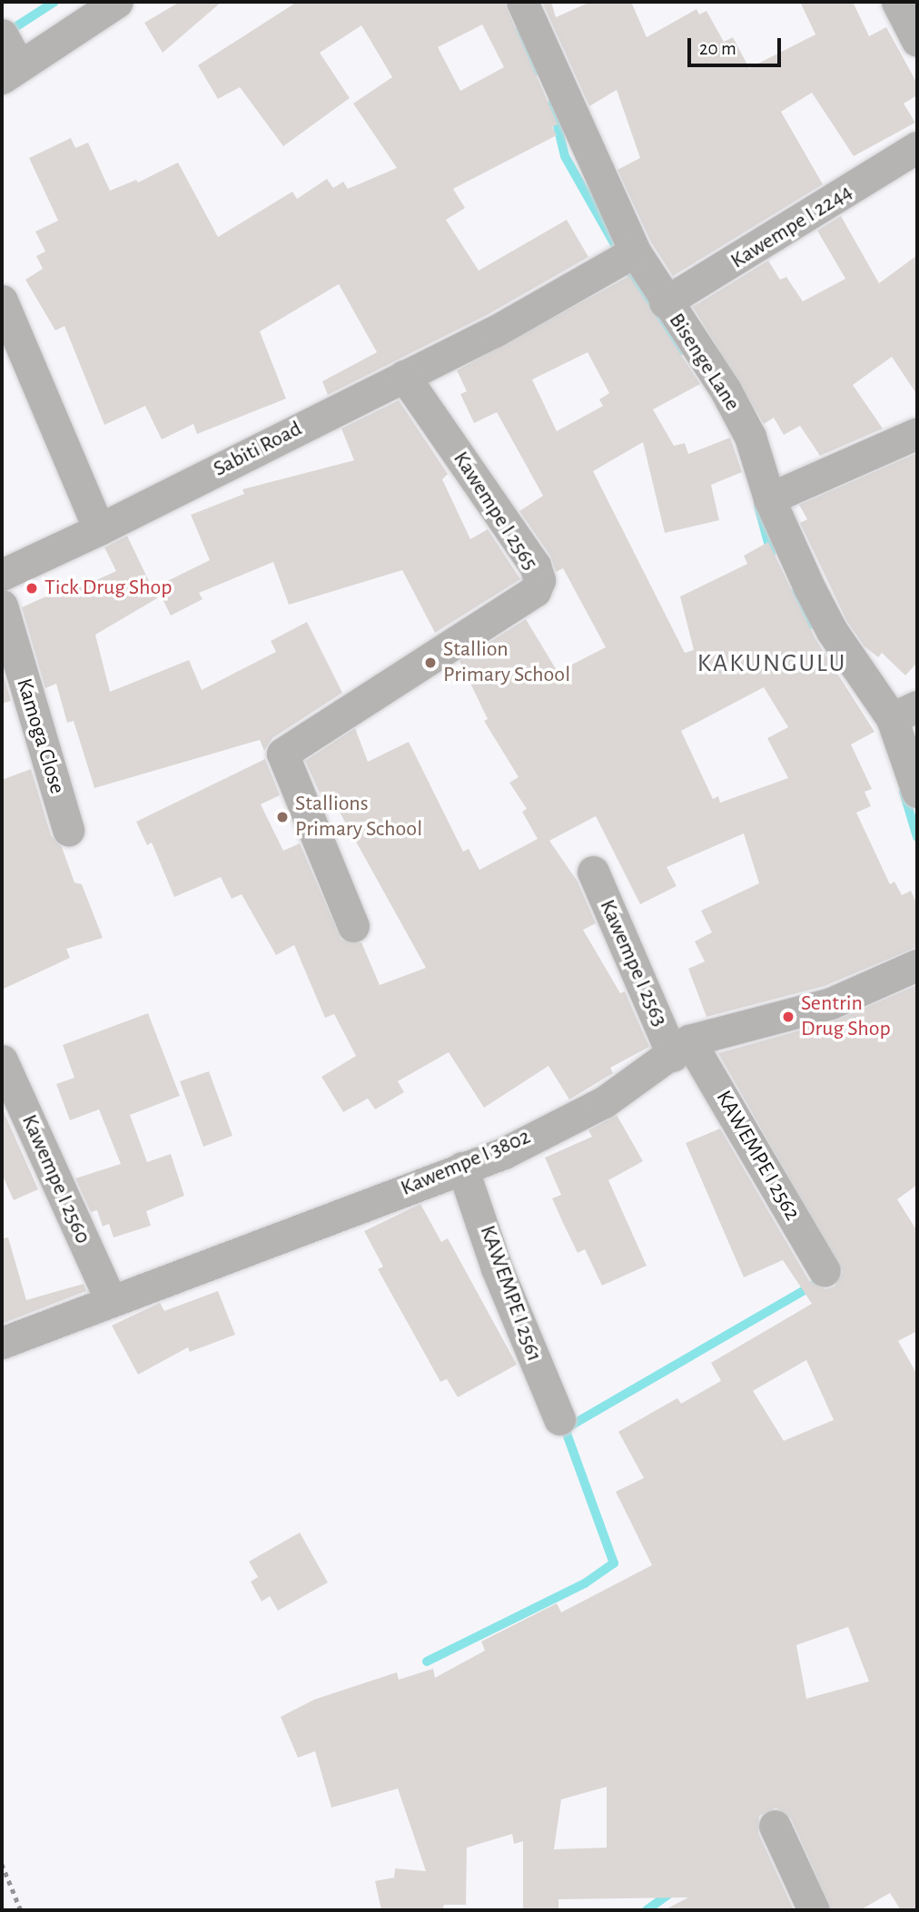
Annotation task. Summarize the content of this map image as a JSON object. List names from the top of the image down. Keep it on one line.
{"streets":{"street":["Kawempe I 2244","Bisenge Lane","Sabiti Road","Kawempe I 2565","Kamoga Close","Kawempe I 2563","KAWEMPE I 2562","Kawempe I 3802","Kawempe I 2560","KAWEMPE I 2561"]},"crossings":[["Kawempe I 2244","Bisenge Lane"],["Bisenge Lane","Sabiti Road"],["Sabiti Road","Kawempe I 2565"],["Kawempe I 2563","KAWEMPE I 2562"],["Kawempe I 2563","Kawempe I 3802"],["KAWEMPE I 2562","Kawempe I 3802"],["Kawempe I 3802","Kawempe I 2560"],["Kawempe I 3802","KAWEMPE I 2561"]],"districts":["KAKUNGULU"],"places":["Tick Drug Shop","Stallion Primary School","Stallions Primary School","Sentrin Drug Shop"],"scale_bar":"20 m"}
